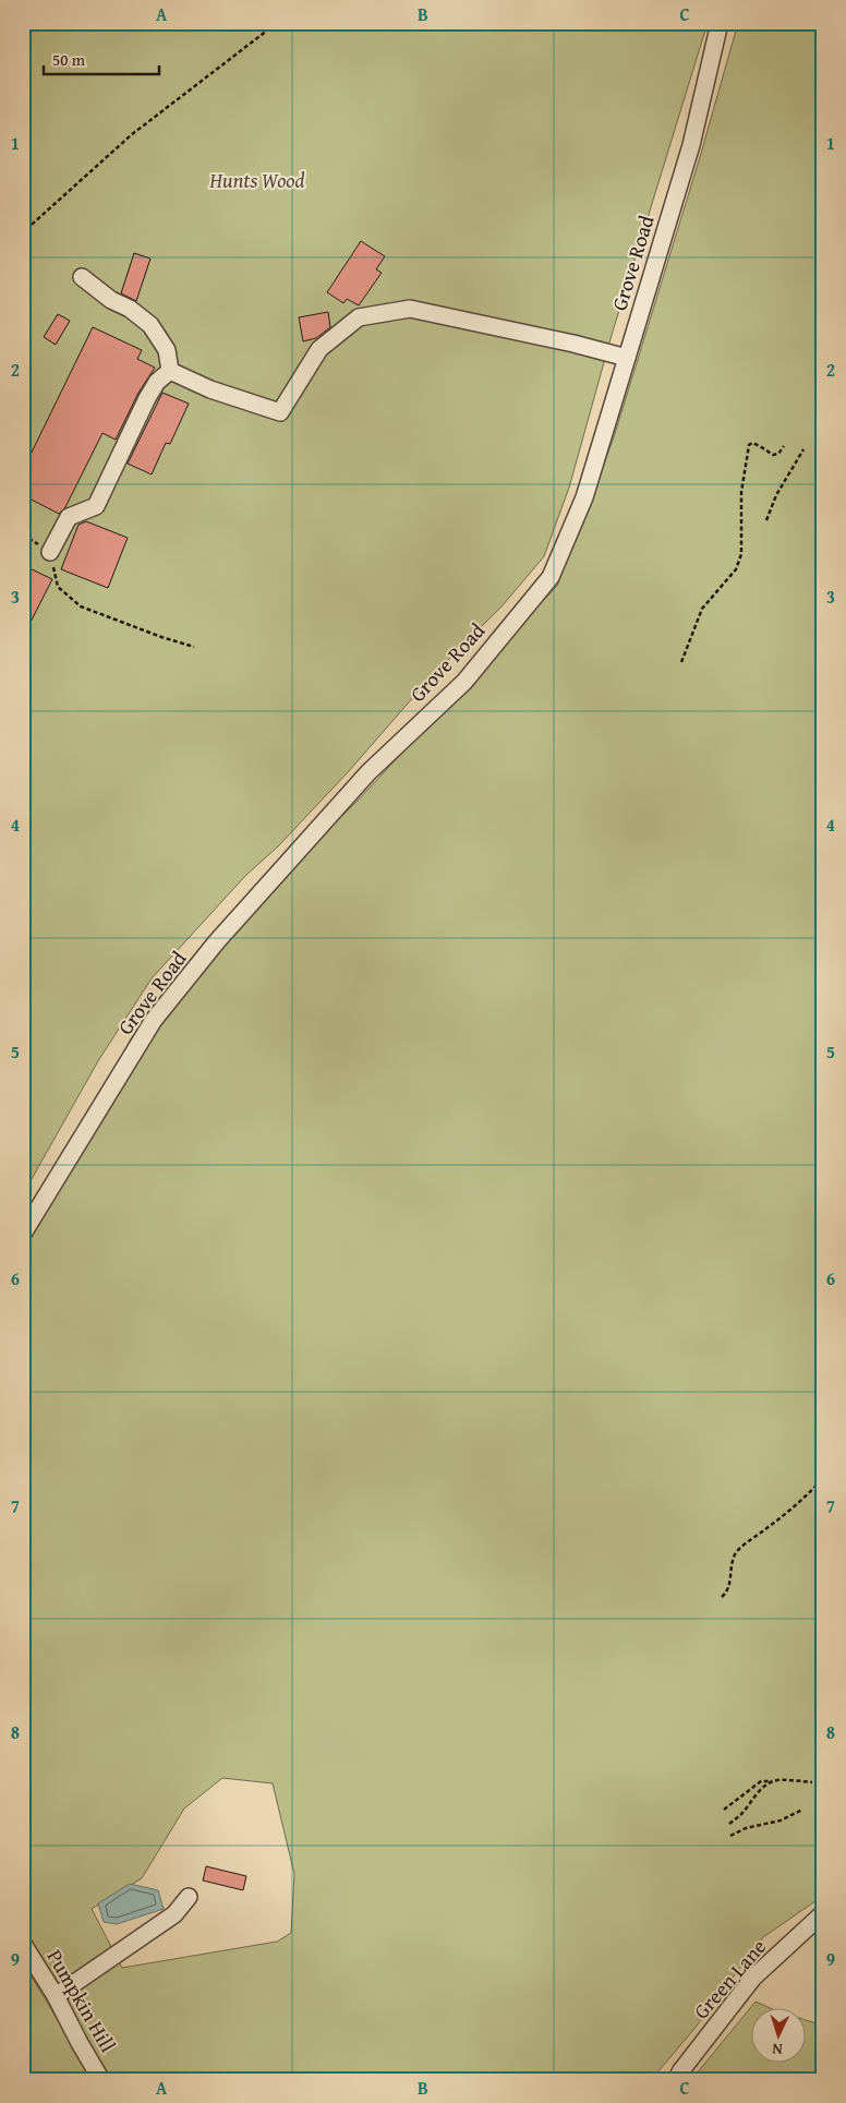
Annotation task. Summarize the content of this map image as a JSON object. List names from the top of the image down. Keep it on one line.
{"streets":{"street":["Grove Road","Green Lane","Pumpkin Hill"]},"parks":["Hunts Wood"],"scale_bar":"50 m","north":"bottom","grid":{"columns":["A","B","C"],"rows":["1","2","3","4","5","6","7","8","9"]}}
